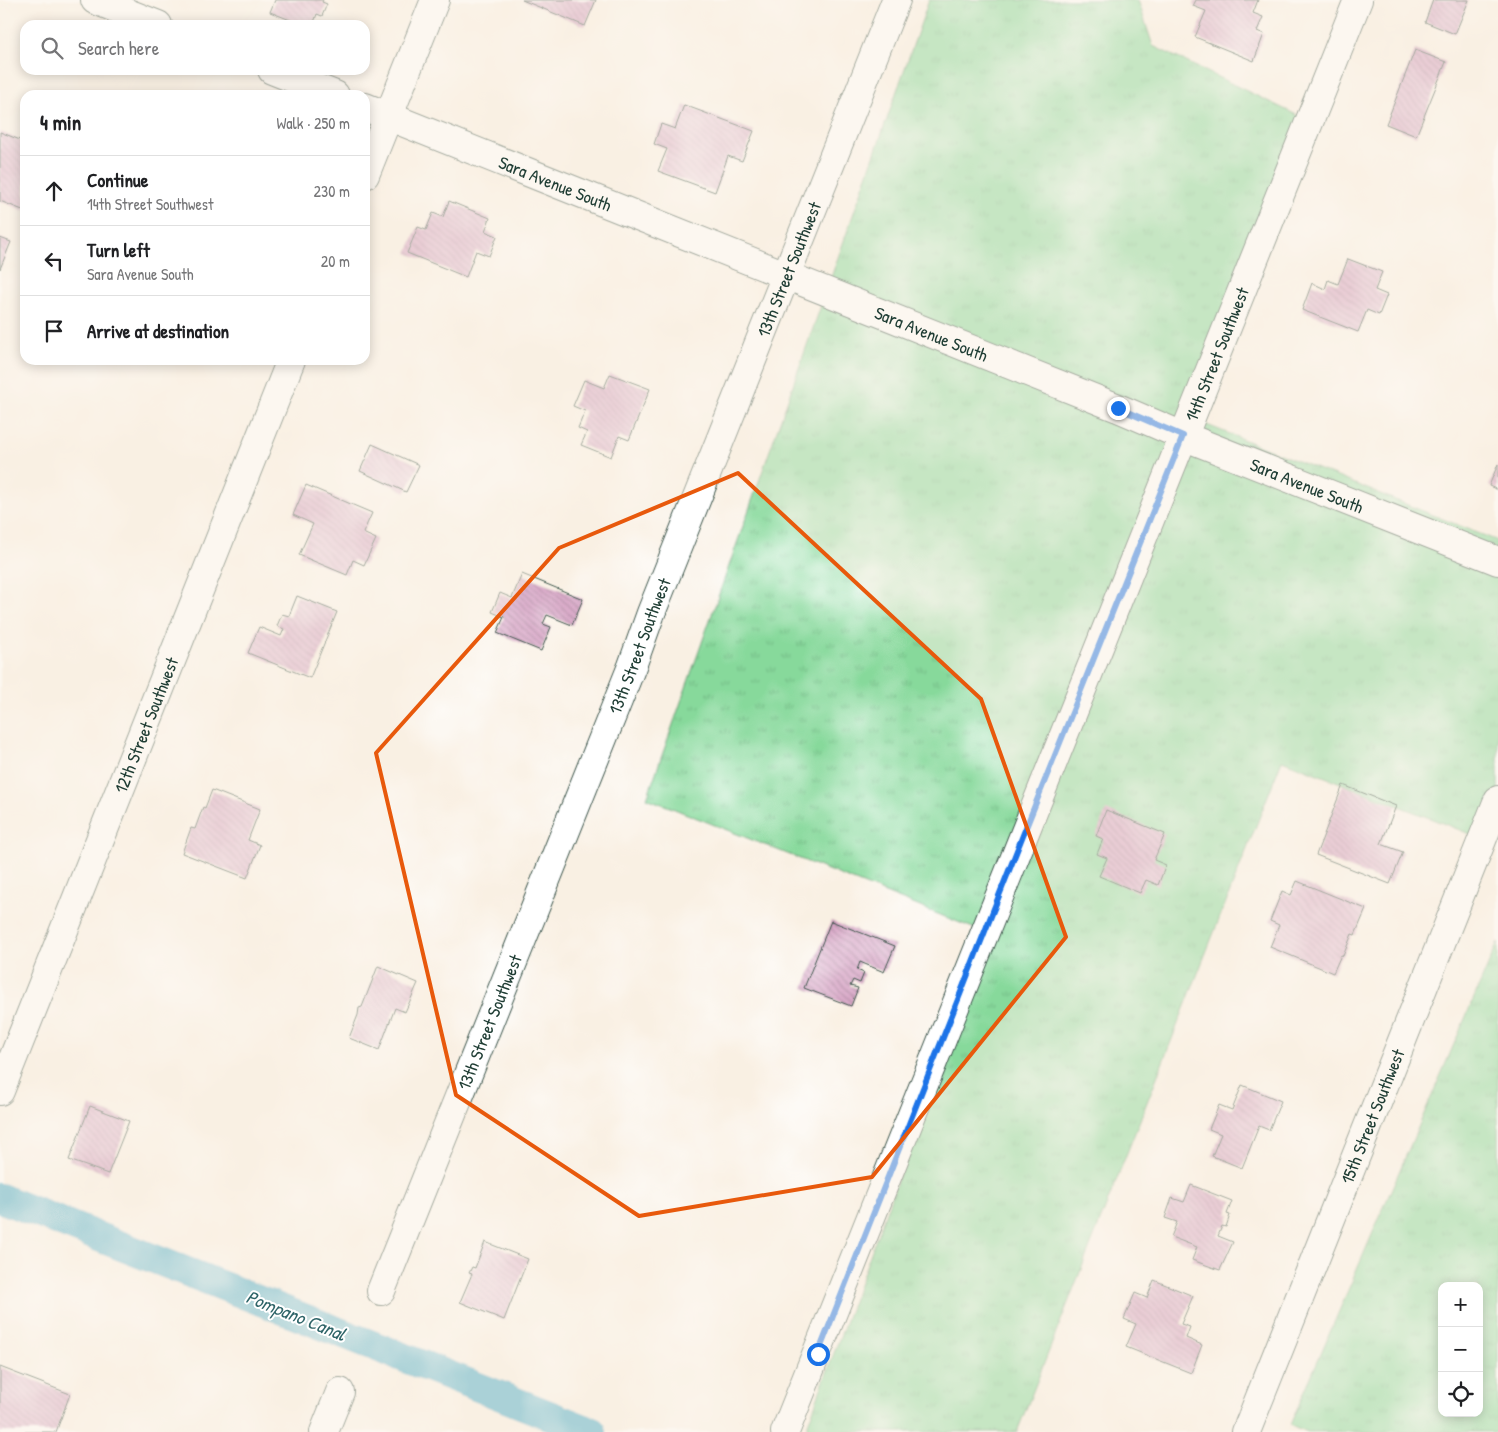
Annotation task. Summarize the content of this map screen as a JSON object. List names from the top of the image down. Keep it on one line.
{"streets":{"street":["Sara Avenue South","13th Street Southwest","14th Street Southwest","12th Street Southwest","15th Street Southwest"]},"crossings":[["Sara Avenue South","13th Street Southwest"],["Sara Avenue South","14th Street Southwest"]],"water":["Pompano Canal"],"page":{"search":"Search here","heading":["4 min","Walk · 250 m"],"list":[["Continue","14th Street Southwest","230 m"],["Turn left","Sara Avenue South","20 m"],"Arrive at destination"],"map_buttons":["+","−"]}}
